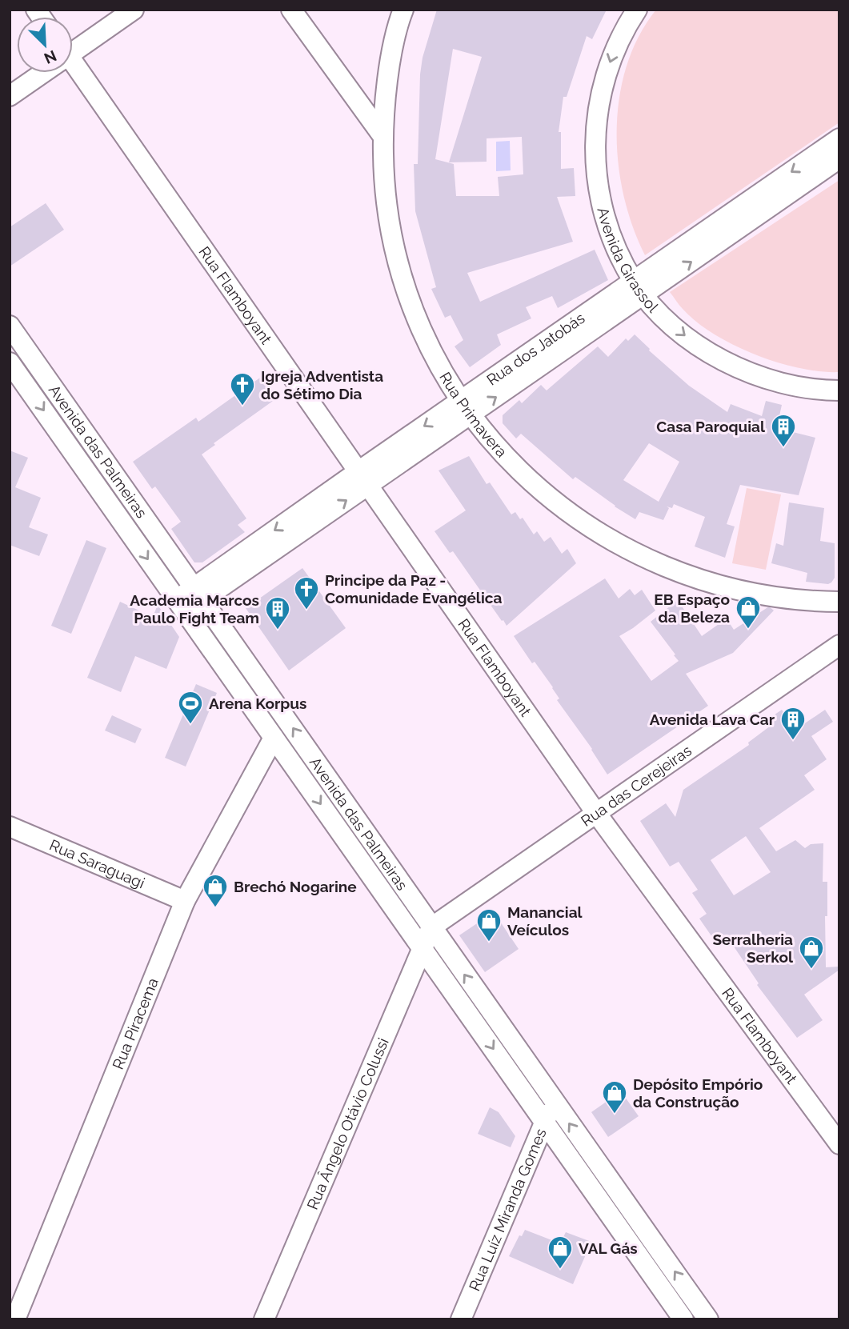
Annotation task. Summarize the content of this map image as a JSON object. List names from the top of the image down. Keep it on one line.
{"streets":{"street":["Avenida Girassol","Rua Flamboyant","Rua dos Jatobás","Rua Primavera","Avenida das Palmeiras","Rua das Cerejeiras","Rua Saraguagi","Rua Piracema","Rua Ângelo Otávio Colussi","Rua Luíz Miranda Gomes"]},"crossings":[["Avenida Girassol","Rua dos Jatobás"],["Rua Flamboyant","Rua dos Jatobás"],["Rua Flamboyant","Rua das Cerejeiras"],["Rua dos Jatobás","Rua Primavera"],["Rua dos Jatobás","Avenida das Palmeiras"],["Avenida das Palmeiras","Rua das Cerejeiras"],["Avenida das Palmeiras","Rua Piracema"],["Avenida das Palmeiras","Rua Ângelo Otávio Colussi"],["Avenida das Palmeiras","Rua Luíz Miranda Gomes"],["Rua das Cerejeiras","Rua Ângelo Otávio Colussi"],["Rua Saraguagi","Rua Piracema"]],"one_way":["Avenida Girassol"],"places":{"church":["Igreja Adventista do Sétimo Dia","Principe da Paz - Comunidade Evangélica"],"building":["Casa Paroquial","Academia Marcos Paulo Fight Team","Avenida Lava Car"],"shop":["EB Espaço da Beleza","Brechó Nogarine","Manancial Veículos","Serralheria Serkol","Depósito Empório da Construção","VAL Gás"],"sports":["Arena Korpus"]},"north":"bottom right"}
